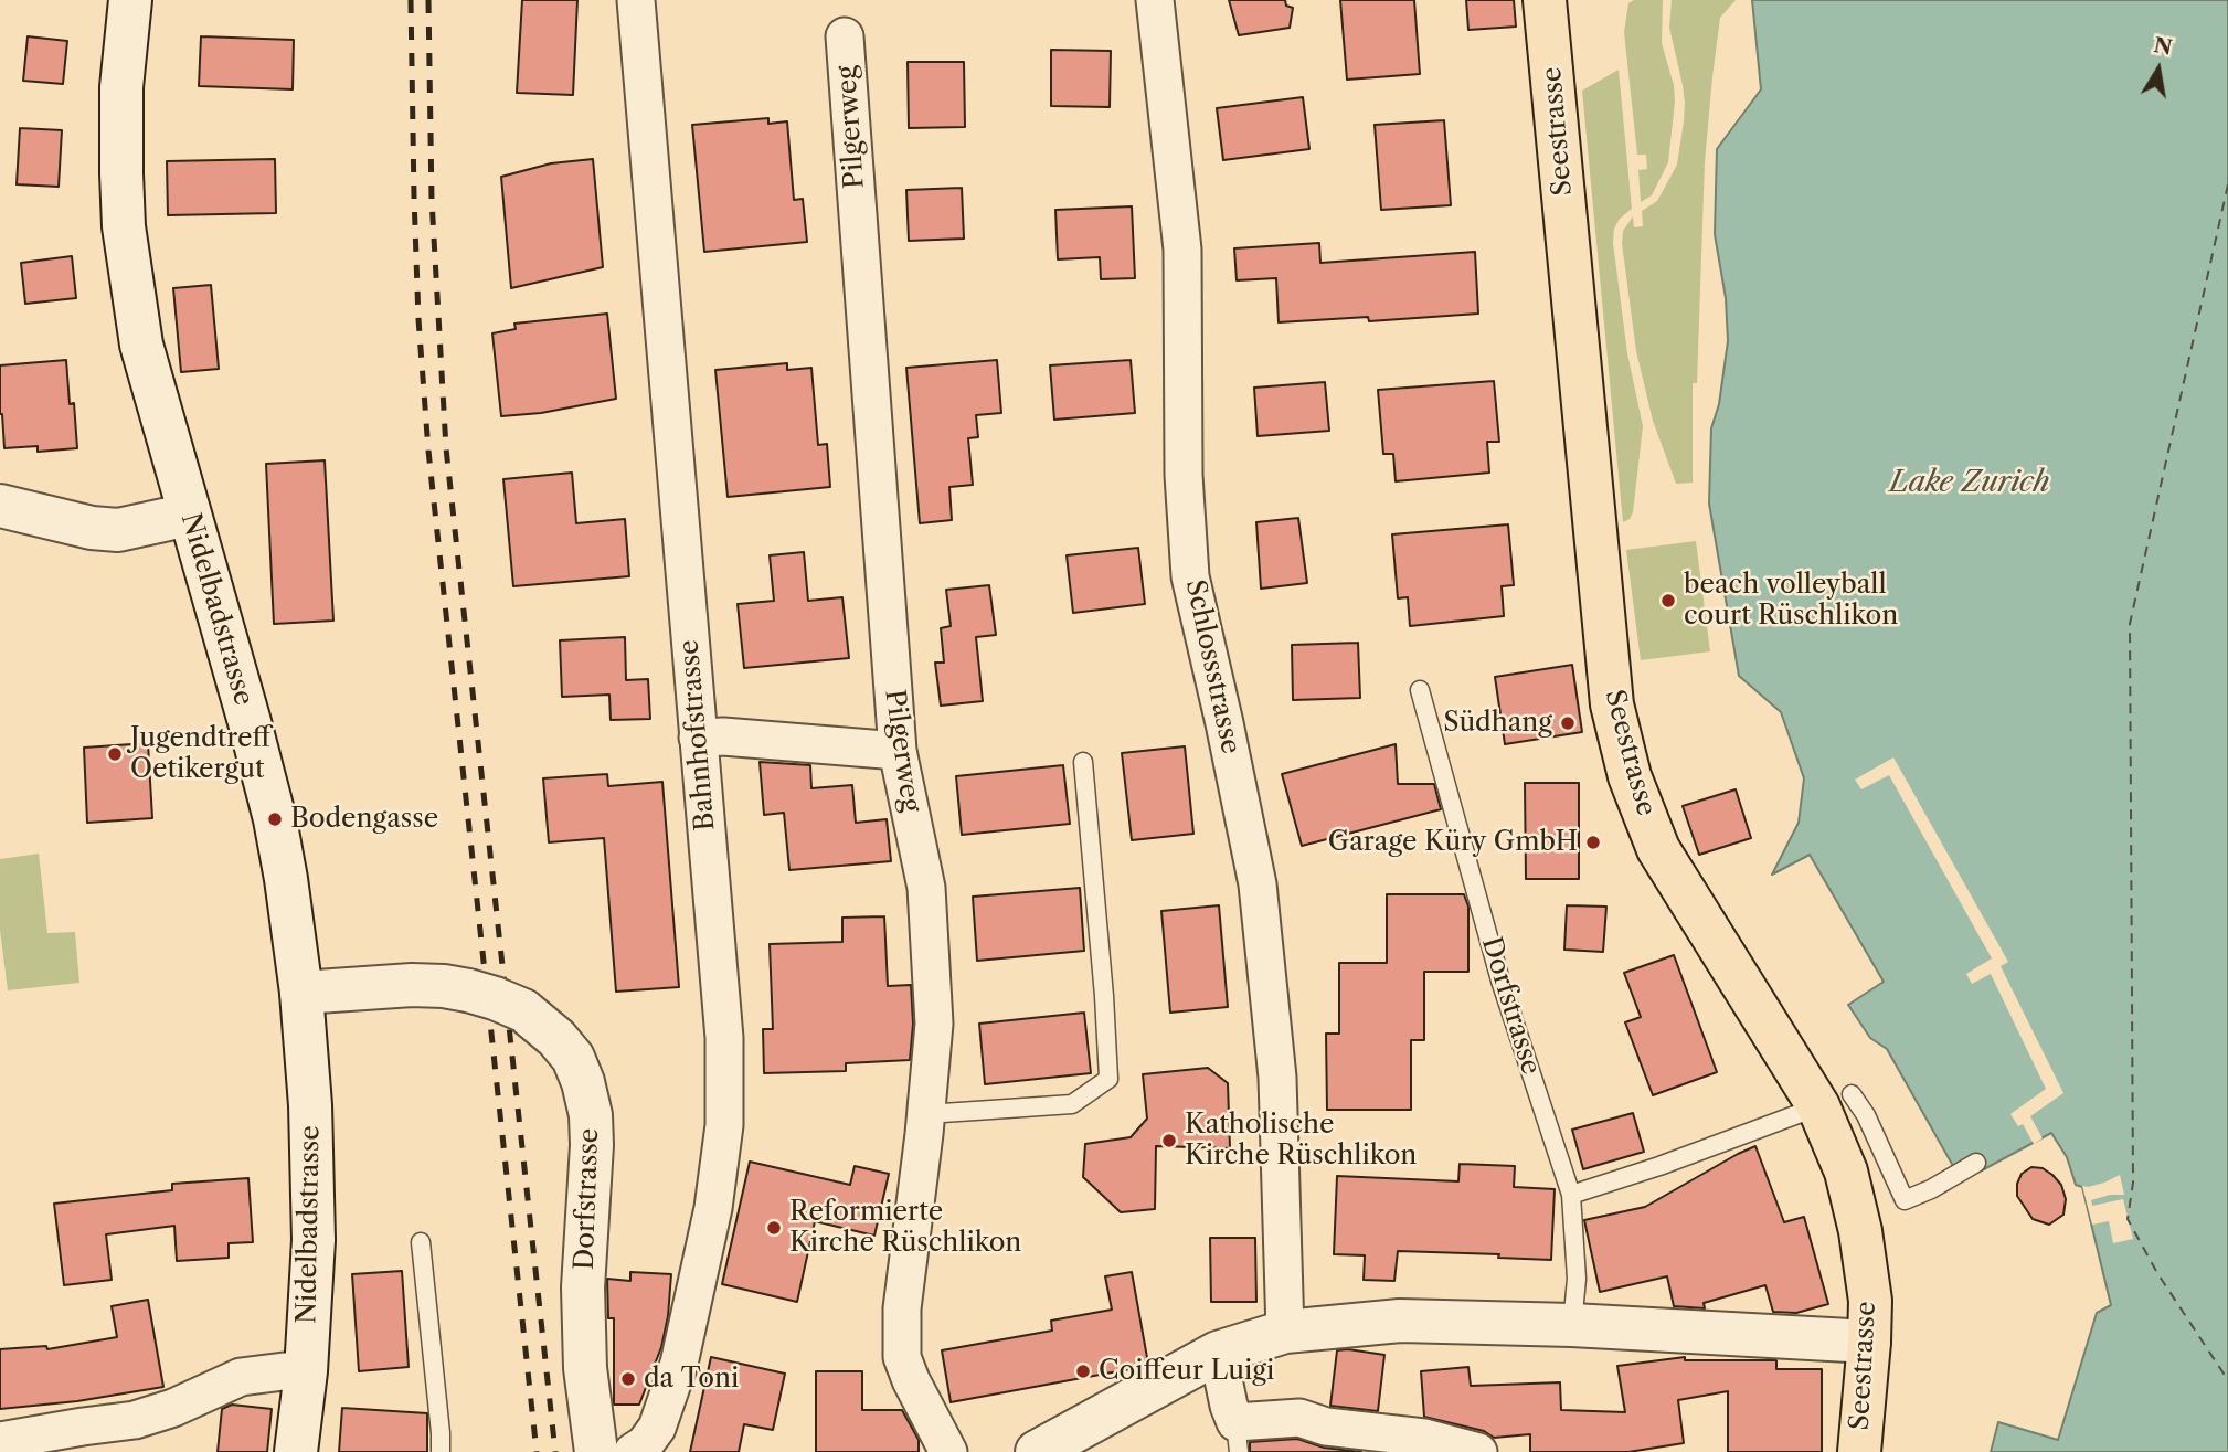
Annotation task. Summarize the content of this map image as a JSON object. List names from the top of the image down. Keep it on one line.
{"streets":{"main road":["Seestrasse"],"street":["Pilgerweg","Nidelbadstrasse","Schlossstrasse","Bahnhofstrasse","Dorfstrasse"]},"crossings":[["Nidelbadstrasse","Dorfstrasse"]],"water":["Lake Zurich"],"places":["beach volleyball court Rüschlikon","Südhang","Jugendtreff Oetikergut","Bodengasse","Garage Küry GmbH","Katholische Kirche Rüschlikon","Reformierte Kirche Rüschlikon","Coiffeur Luigi","da Toni"],"north":"top"}
